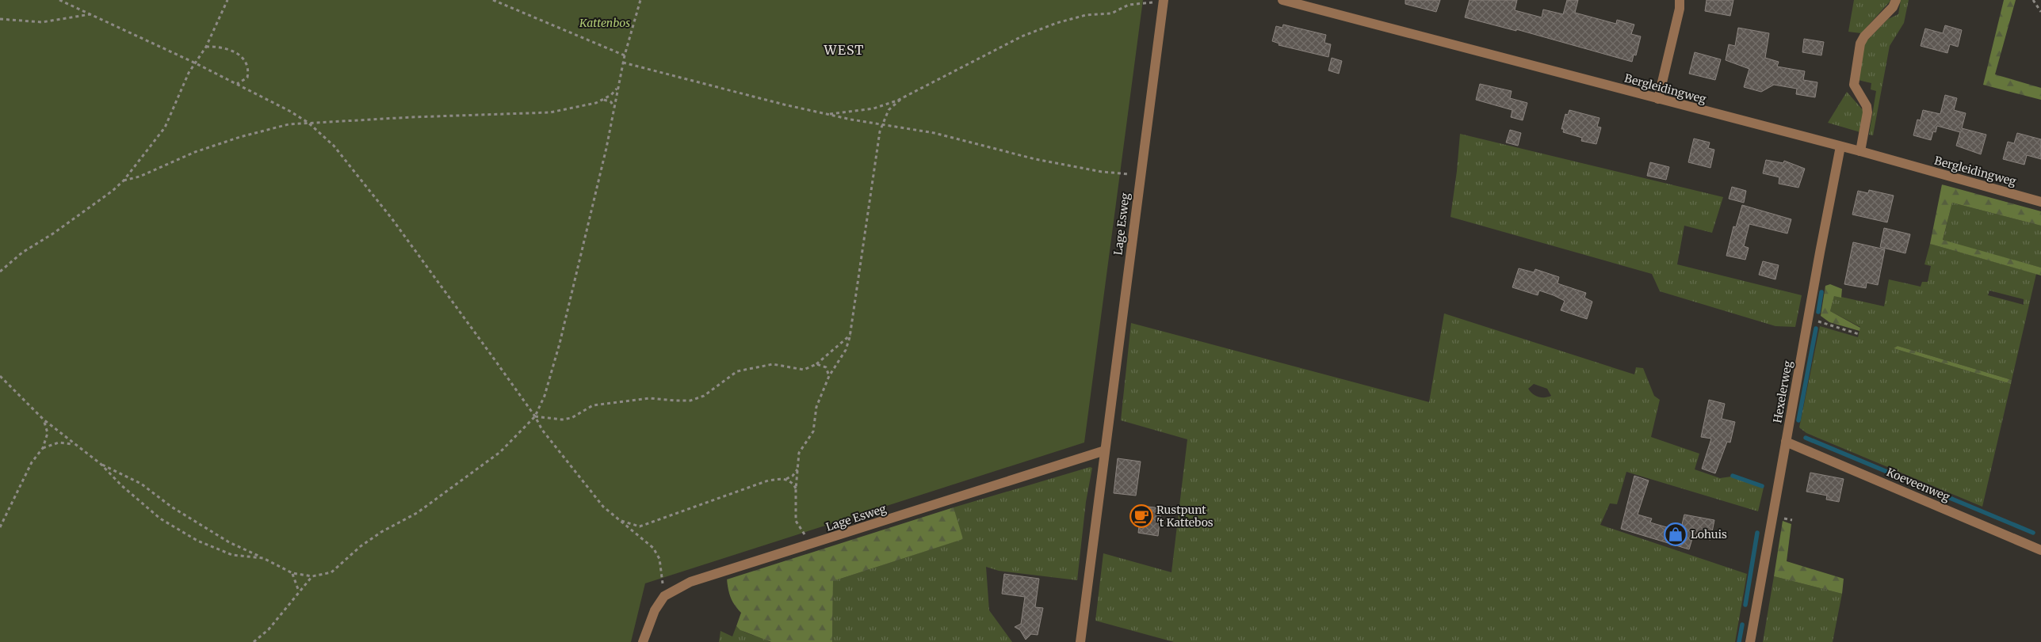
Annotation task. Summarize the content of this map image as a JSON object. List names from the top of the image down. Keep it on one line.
{"streets":{"street":["Bergleidingweg","Lage Esweg","Hexelerweg","Koeveenweg"]},"crossings":[["Bergleidingweg","Hexelerweg"],["Hexelerweg","Koeveenweg"]],"districts":["WEST"],"parks":["Kattenbos"],"places":{"cafe":["Rustpunt 't Kattebos"],"shop":["Lohuis"]}}
